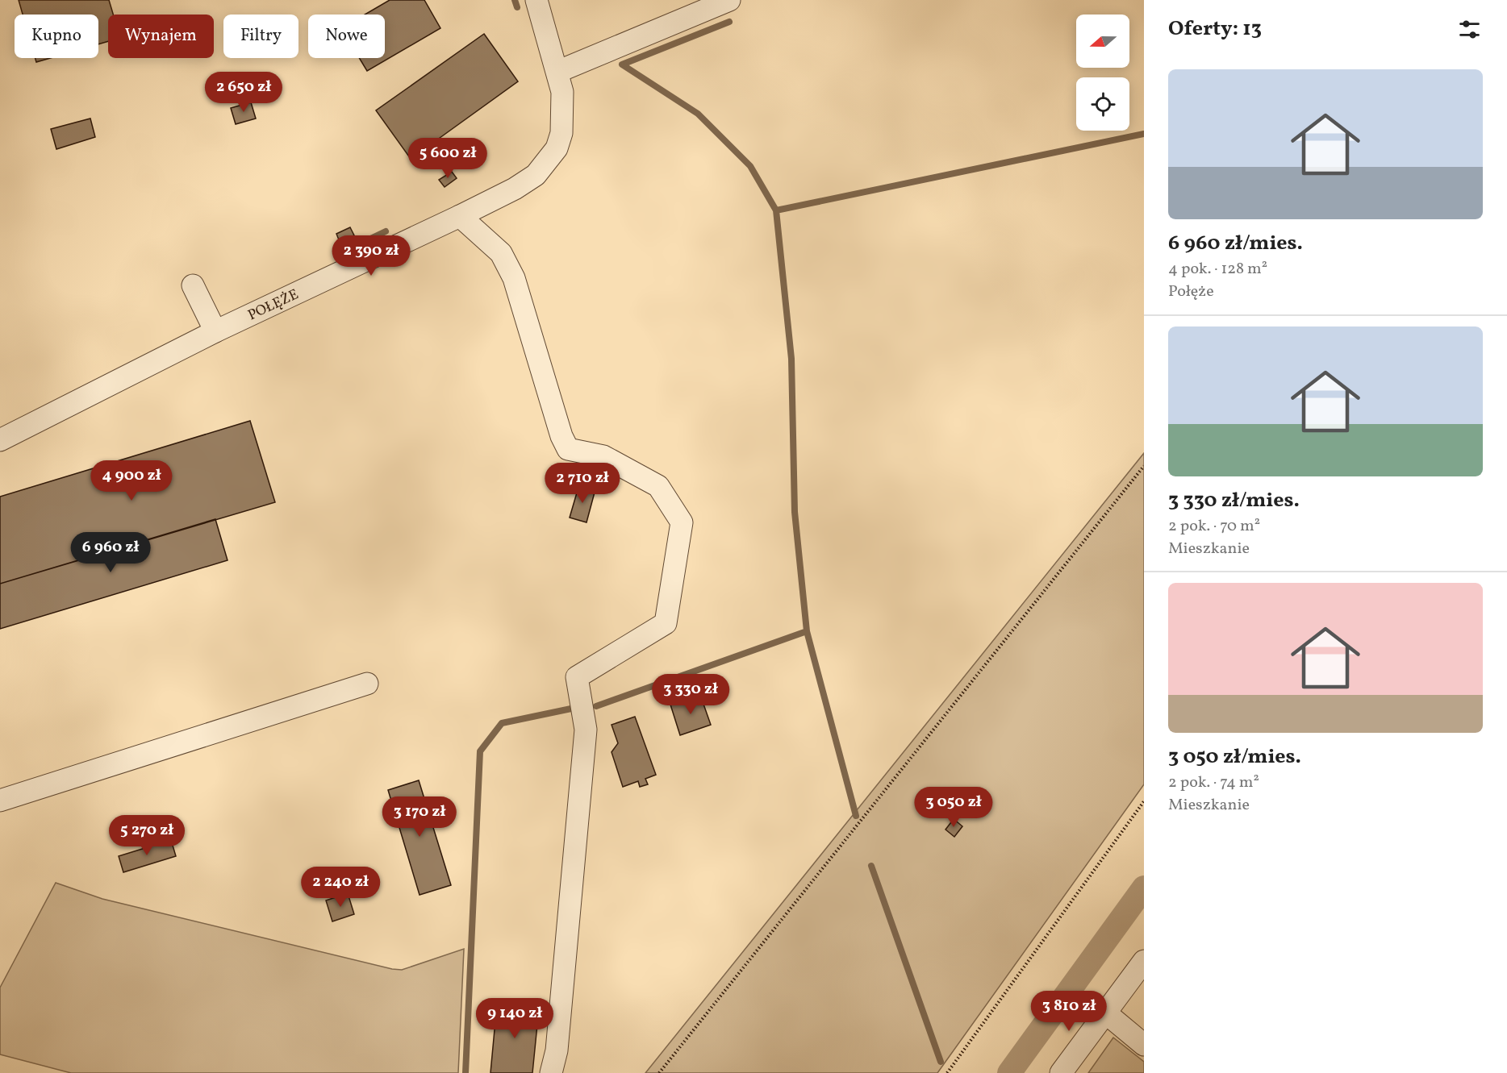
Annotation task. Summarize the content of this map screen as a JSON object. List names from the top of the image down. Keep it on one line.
{"streets":{"street":["POŁĘŻE"]},"north":"left","page":{"heading":"Oferty: 13","chip":["Kupno","Wynajem","Filtry","Nowe"],"list":[{"name":"6 960 zł/mies.","note":"4 pok. · 128 m² · Połęże"},{"name":"3 330 zł/mies.","note":"2 pok. · 70 m² · Mieszkanie"},{"name":"3 050 zł/mies.","note":"2 pok. · 74 m² · Mieszkanie"}],"price":["2 650 zł","5 600 zł","2 390 zł","4 900 zł","2 710 zł","6 960 zł","3 330 zł","3 050 zł","3 170 zł","5 270 zł","2 240 zł","3 810 zł","9 140 zł"]}}
